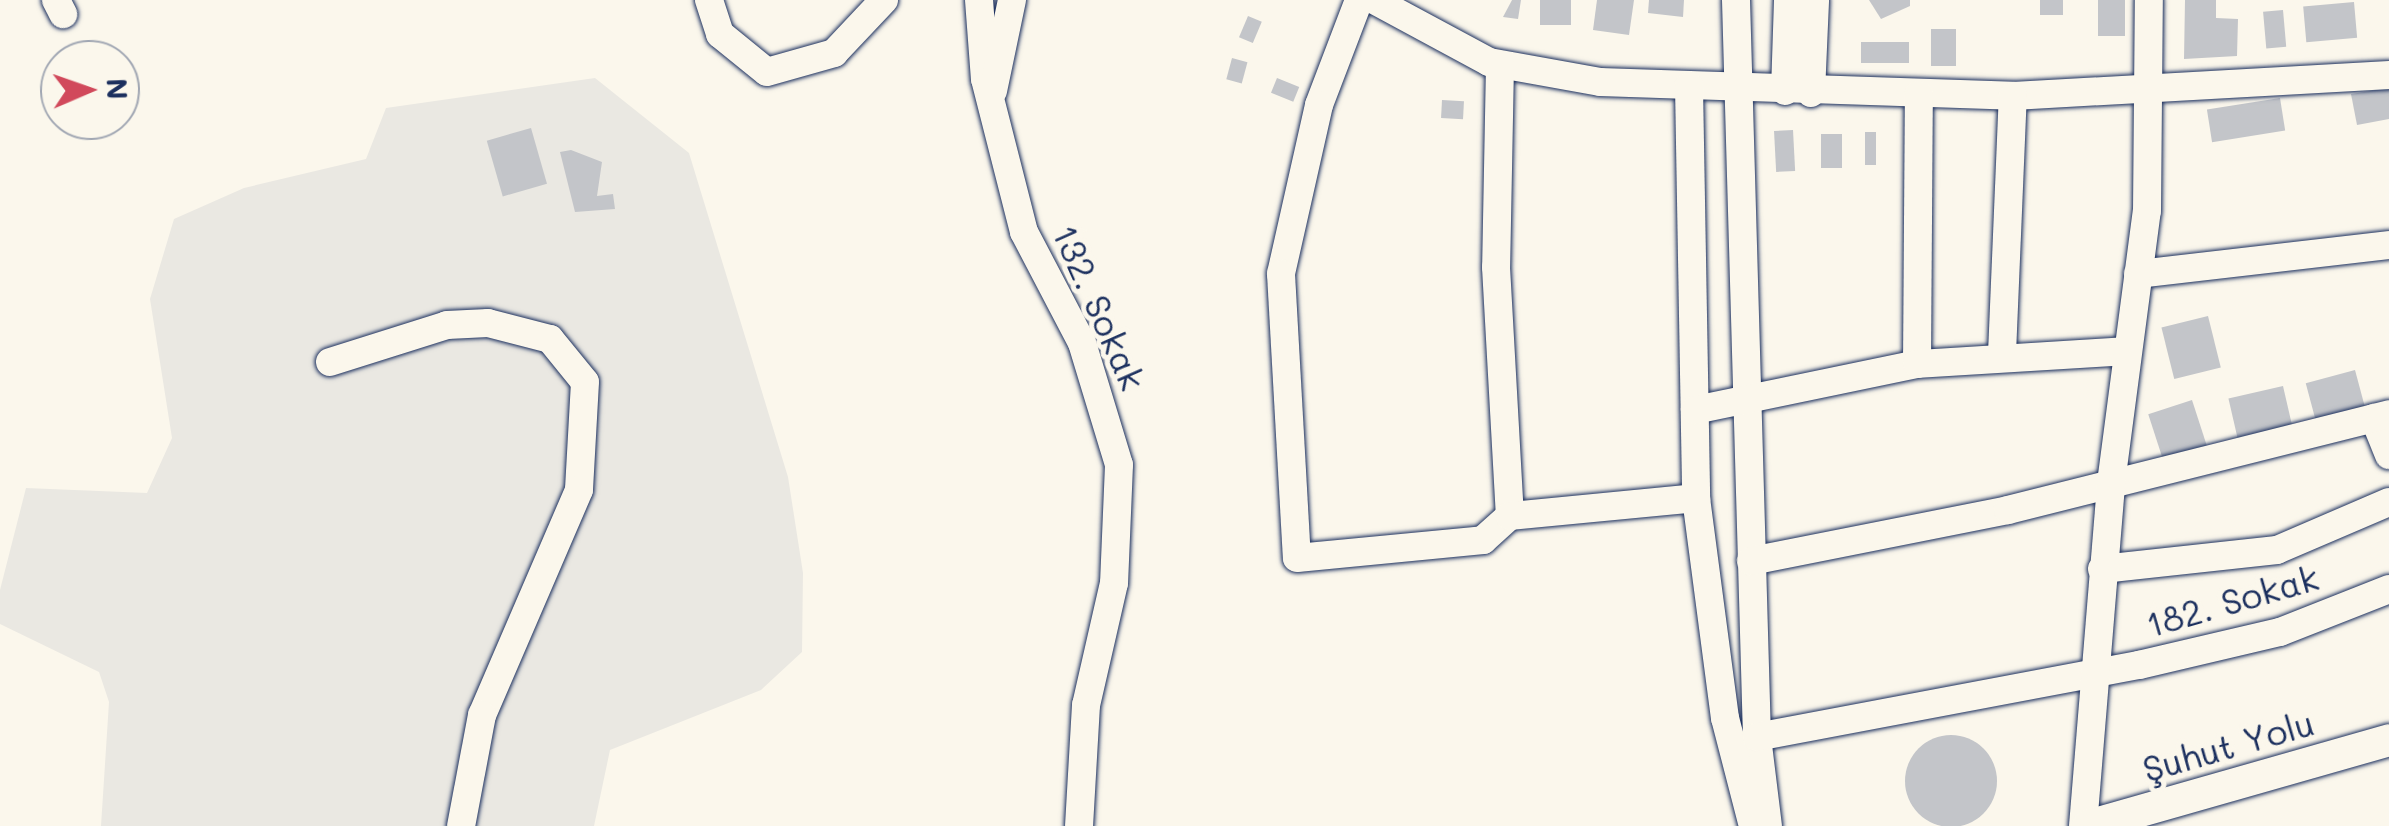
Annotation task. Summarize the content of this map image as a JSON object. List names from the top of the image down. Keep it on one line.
{"streets":{"main road":["Şuhut Yolu"],"street":["132. Sokak","182. Sokak"]},"north":"right"}
